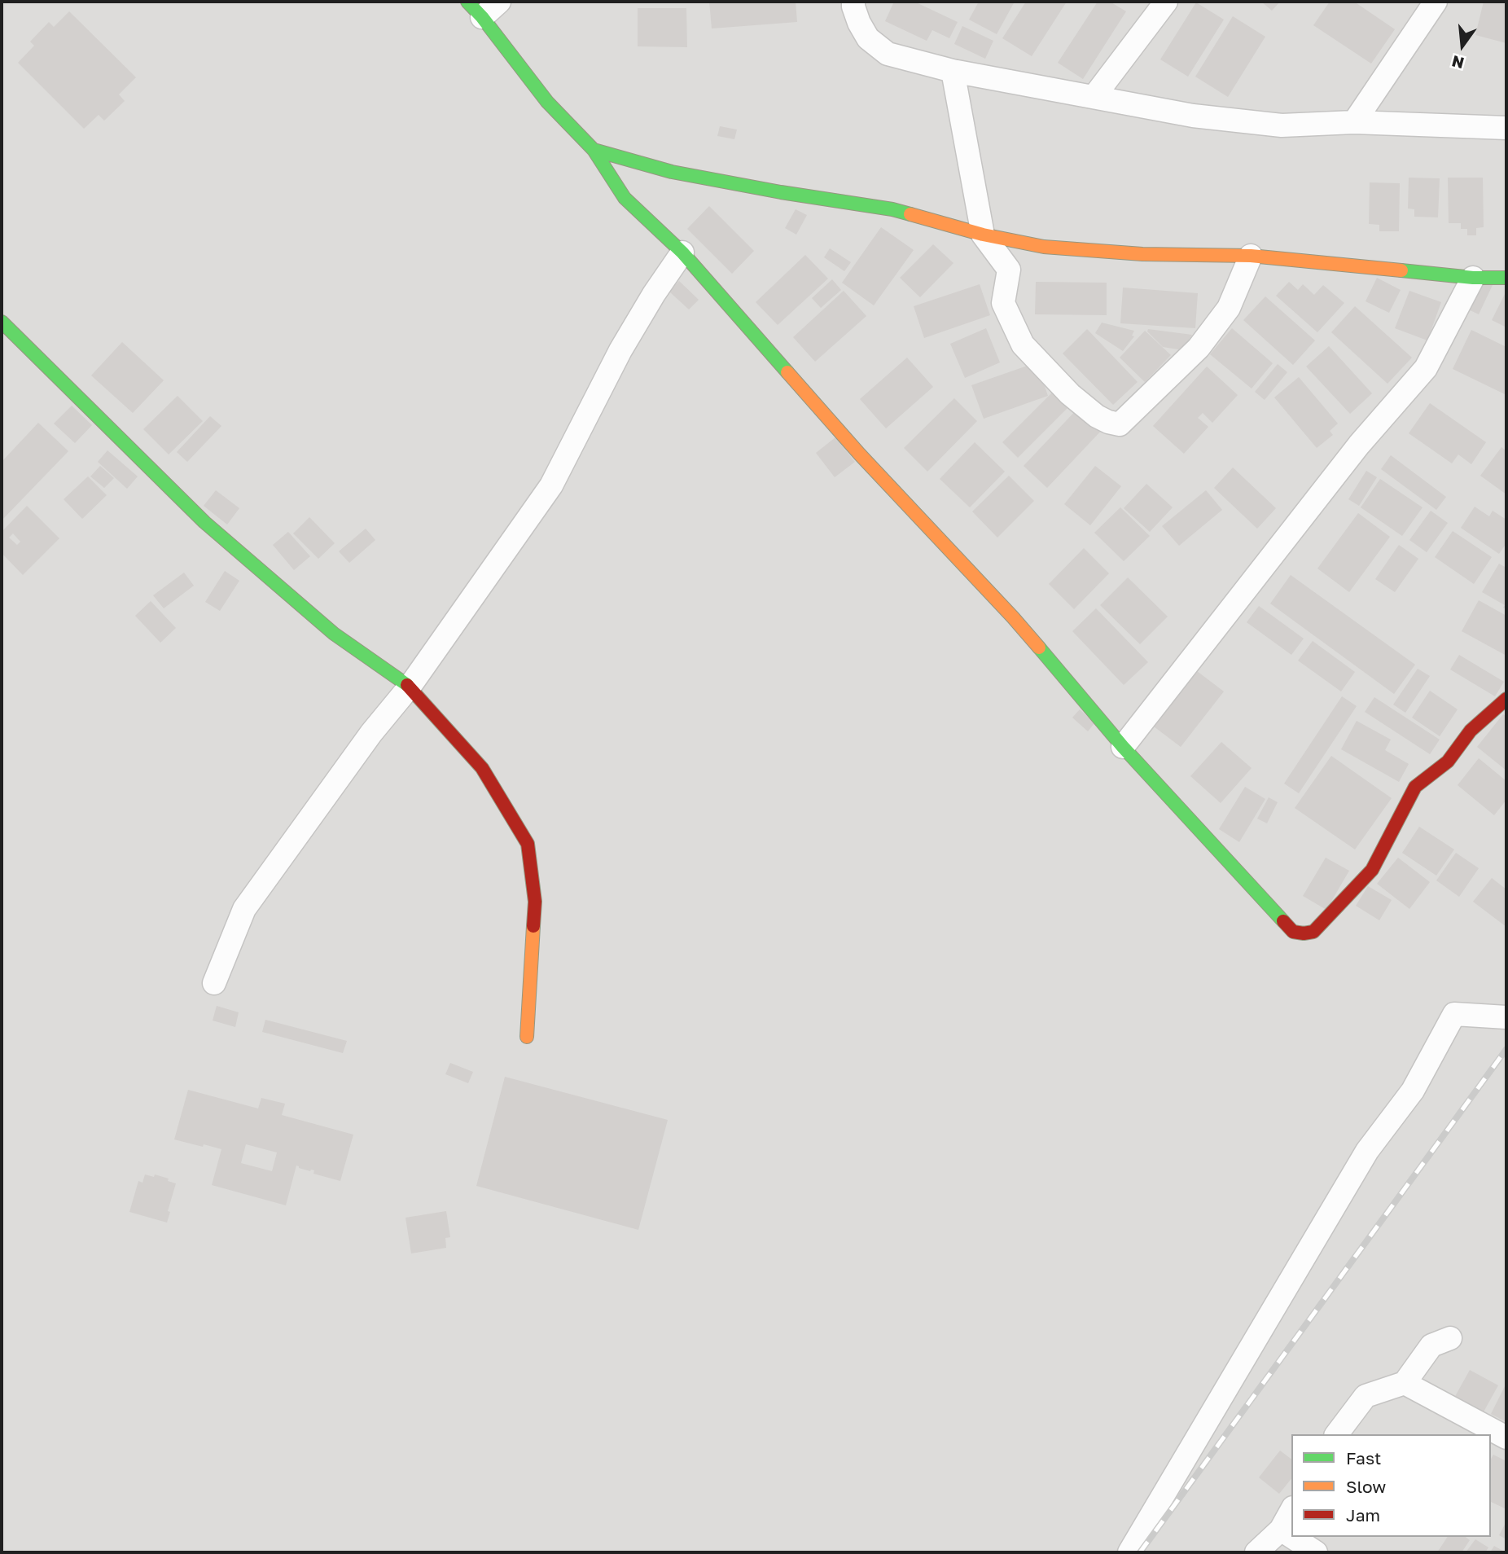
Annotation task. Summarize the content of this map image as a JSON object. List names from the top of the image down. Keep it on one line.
{"legend":["Fast","Slow","Jam"],"north":"bottom"}
